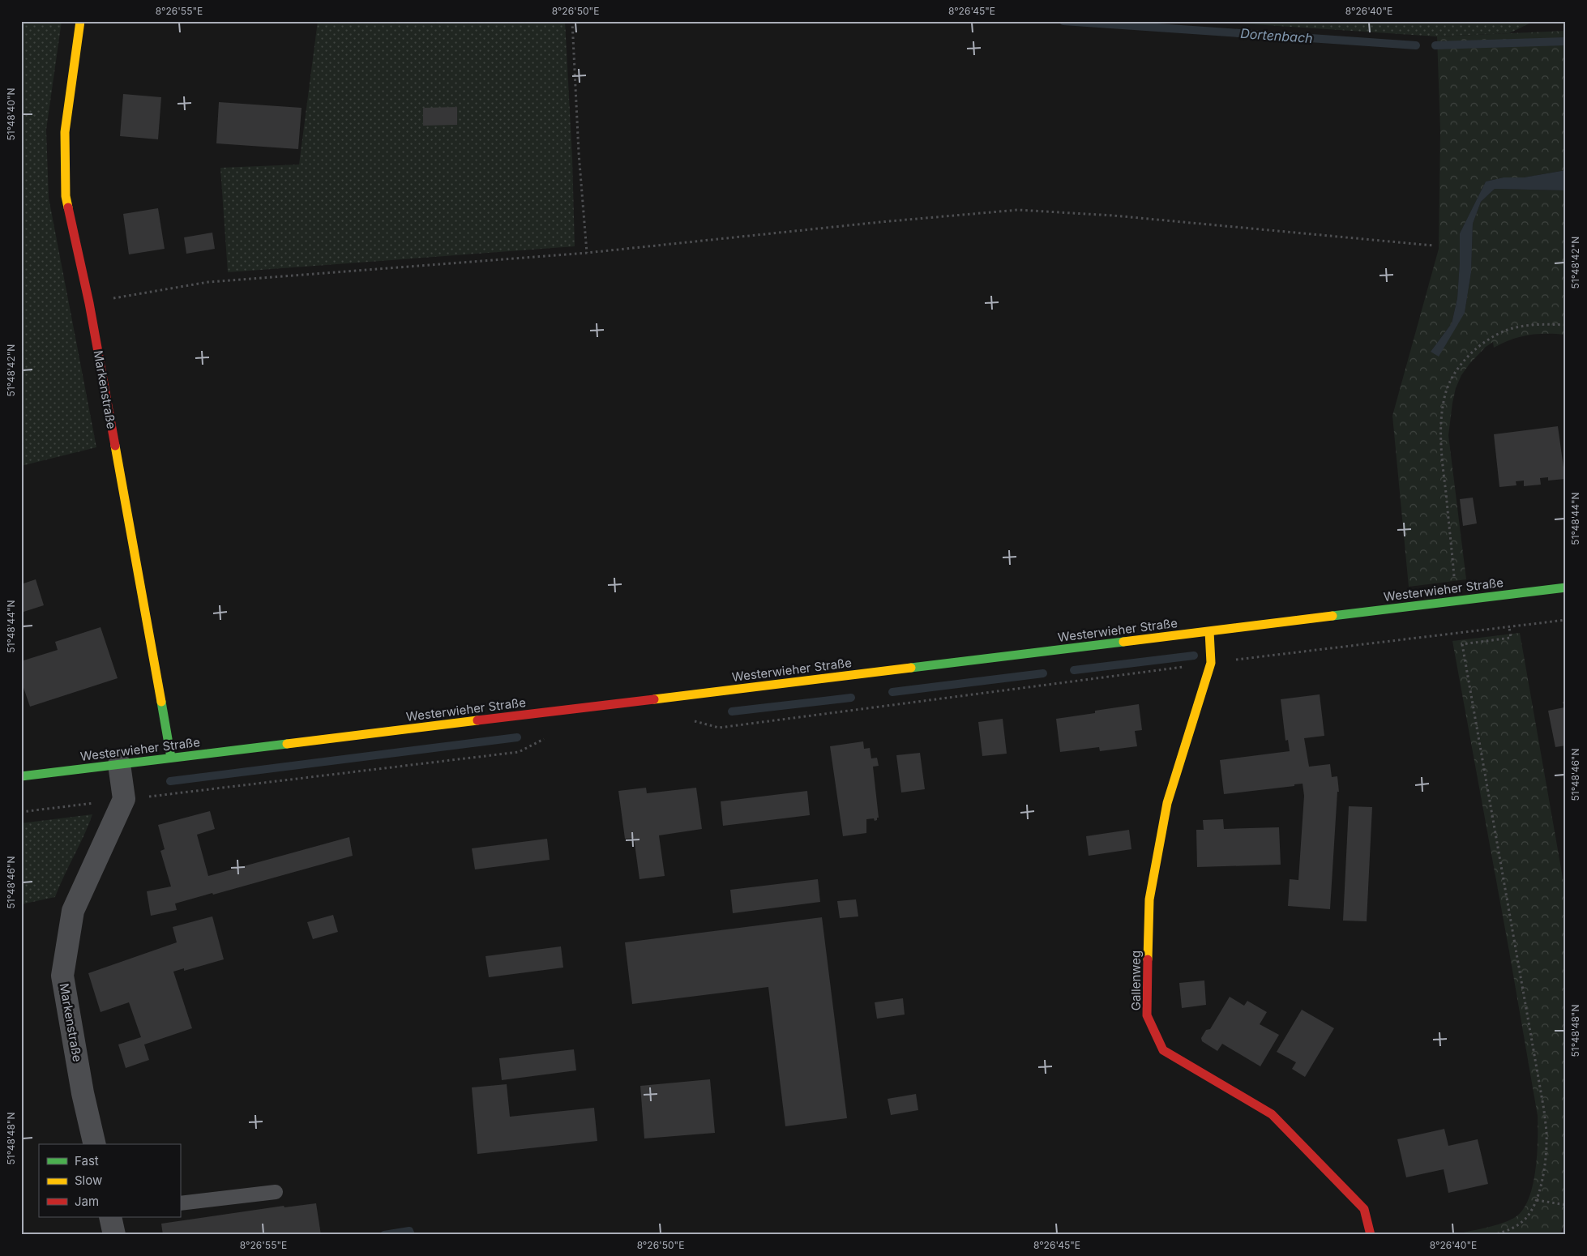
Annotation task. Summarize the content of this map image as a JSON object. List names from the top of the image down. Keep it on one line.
{"streets":{"main road":["Markenstraße","Westerwieher Straße","Gallenweg"]},"crossings":[["Markenstraße","Westerwieher Straße"],["Westerwieher Straße","Gallenweg"]],"water":["Dortenbach"],"legend":["Fast","Slow","Jam"],"coordinates":["8°26'55\"E","8°26'50\"E","8°26'45\"E","8°26'40\"E","51°48'40\"N","51°48'42\"N","51°48'44\"N","51°48'46\"N","51°48'48\"N"]}
